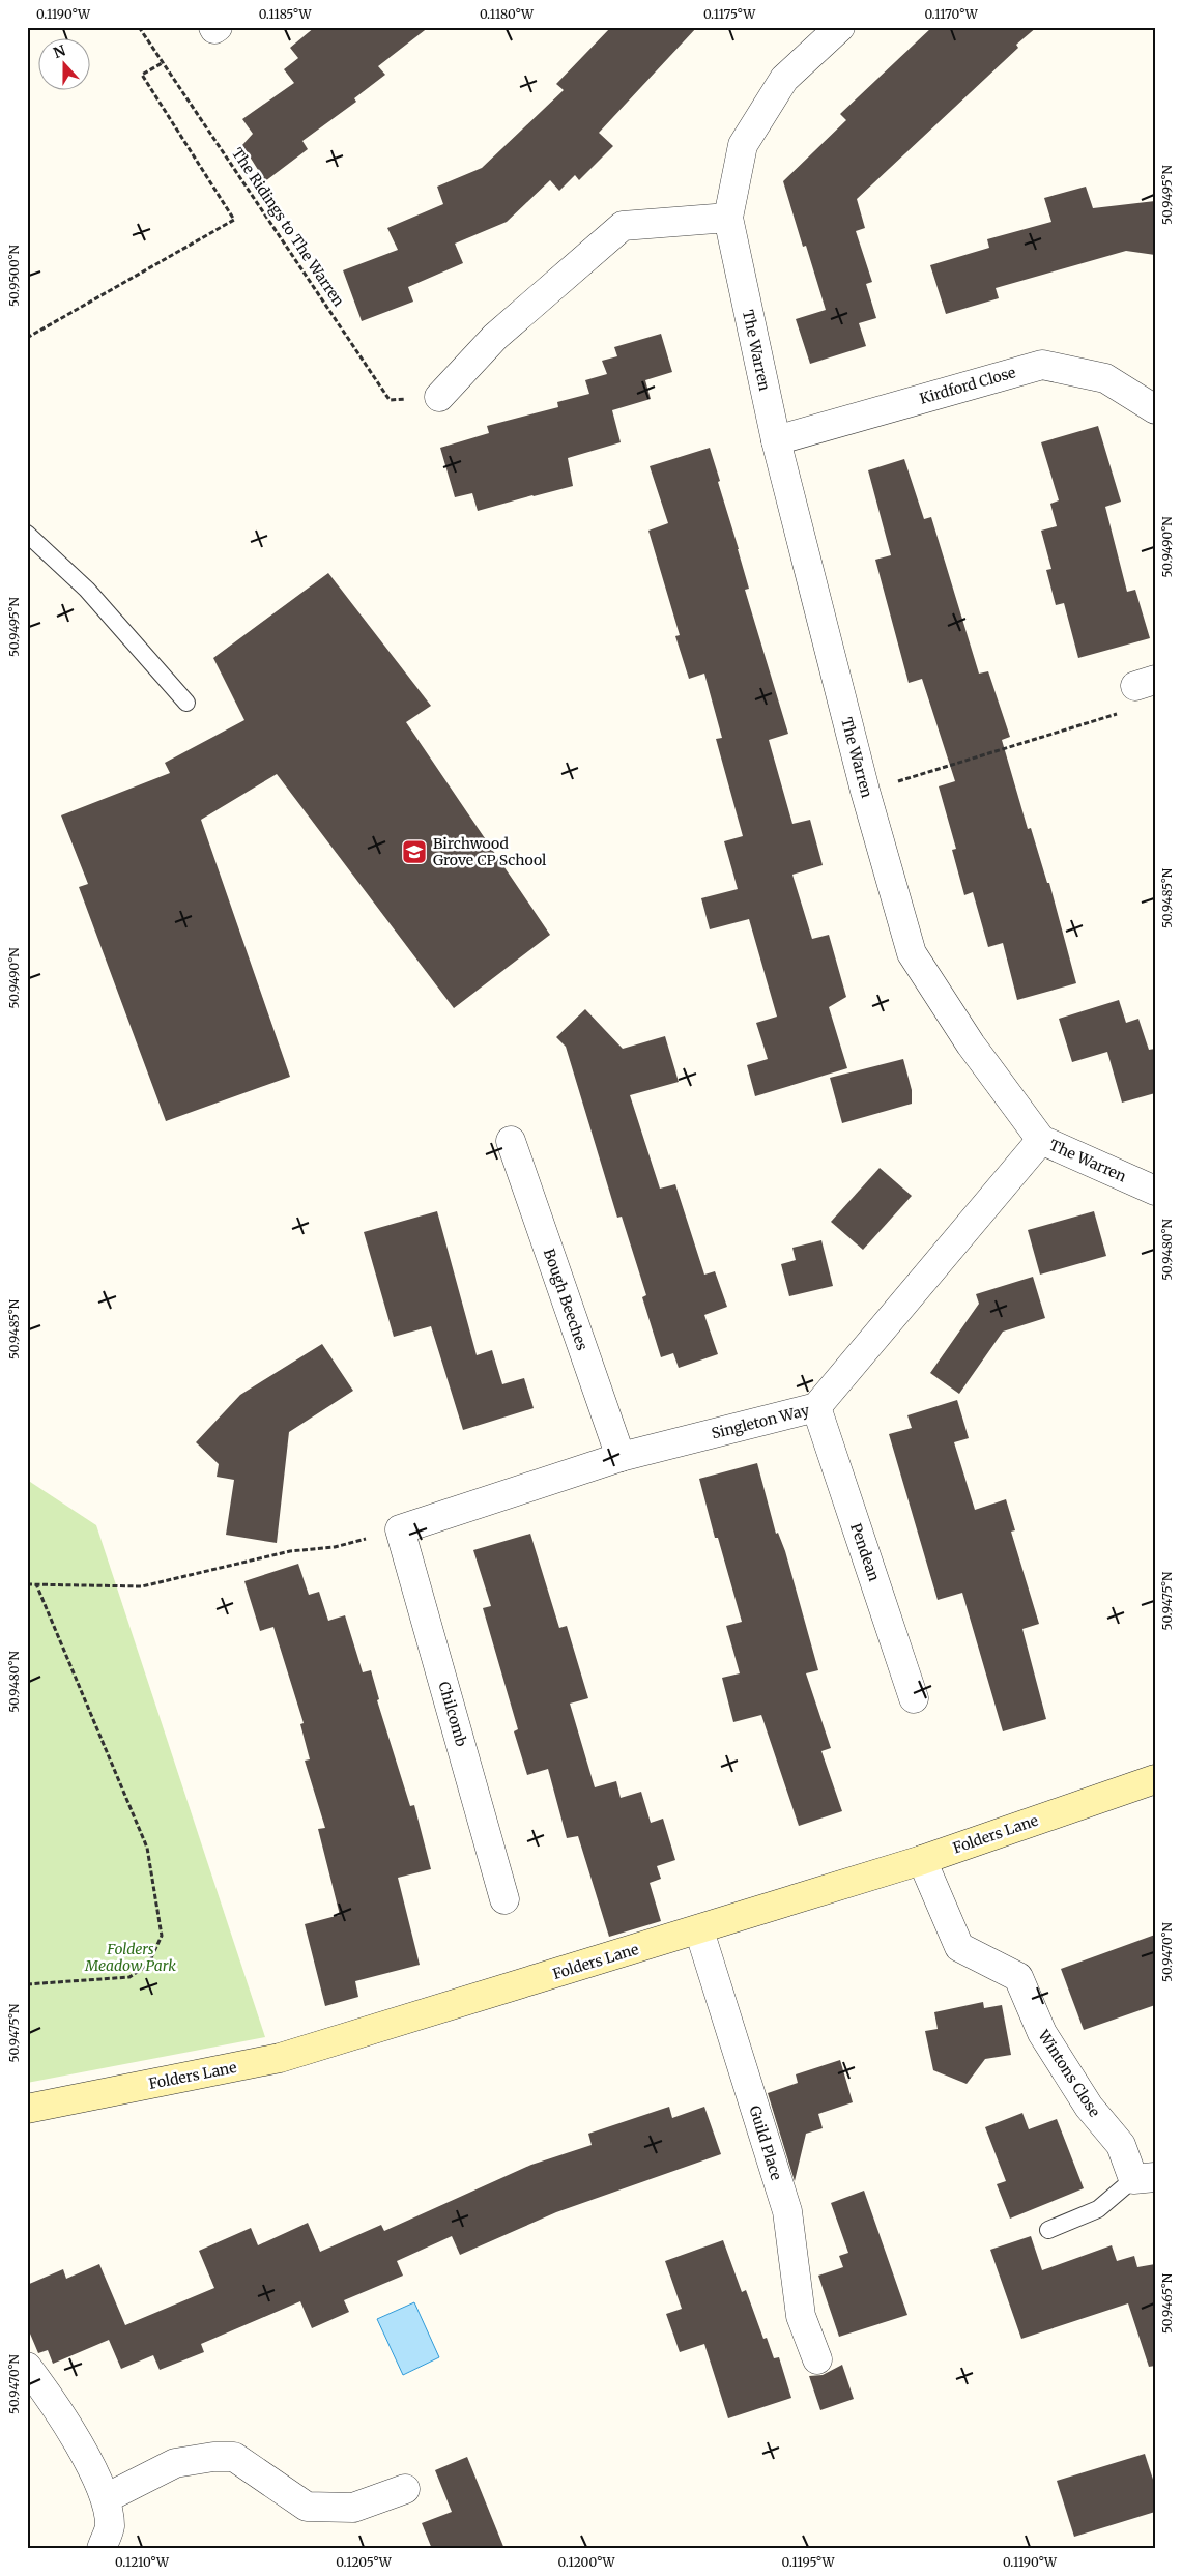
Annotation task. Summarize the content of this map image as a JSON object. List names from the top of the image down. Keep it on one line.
{"streets":{"main road":["Folders Lane"],"street":["The Warren","Kirdford Close","Bough Beeches","Singleton Way","Pendean","Chilcomb","Wintons Close","Guild Place"],"path":["The Ridings to The Warren"]},"crossings":[["The Warren","Kirdford Close"],["The Warren","Singleton Way"],["Bough Beeches","Singleton Way"],["Singleton Way","Pendean"],["Singleton Way","Chilcomb"],["Folders Lane","Wintons Close"],["Folders Lane","Guild Place"]],"parks":["Folders Meadow Park"],"places":{"school or university":["Birchwood Grove CP School"]},"north":"top","coordinates":["0.1190°W","0.1185°W","0.1180°W","0.1175°W","0.1170°W","50.9495°N","50.9500°N","50.9490°N","50.9485°N","50.9480°N","50.9475°N","50.9470°N","50.9465°N","0.1210°W","0.1205°W","0.1200°W","0.1195°W"]}
